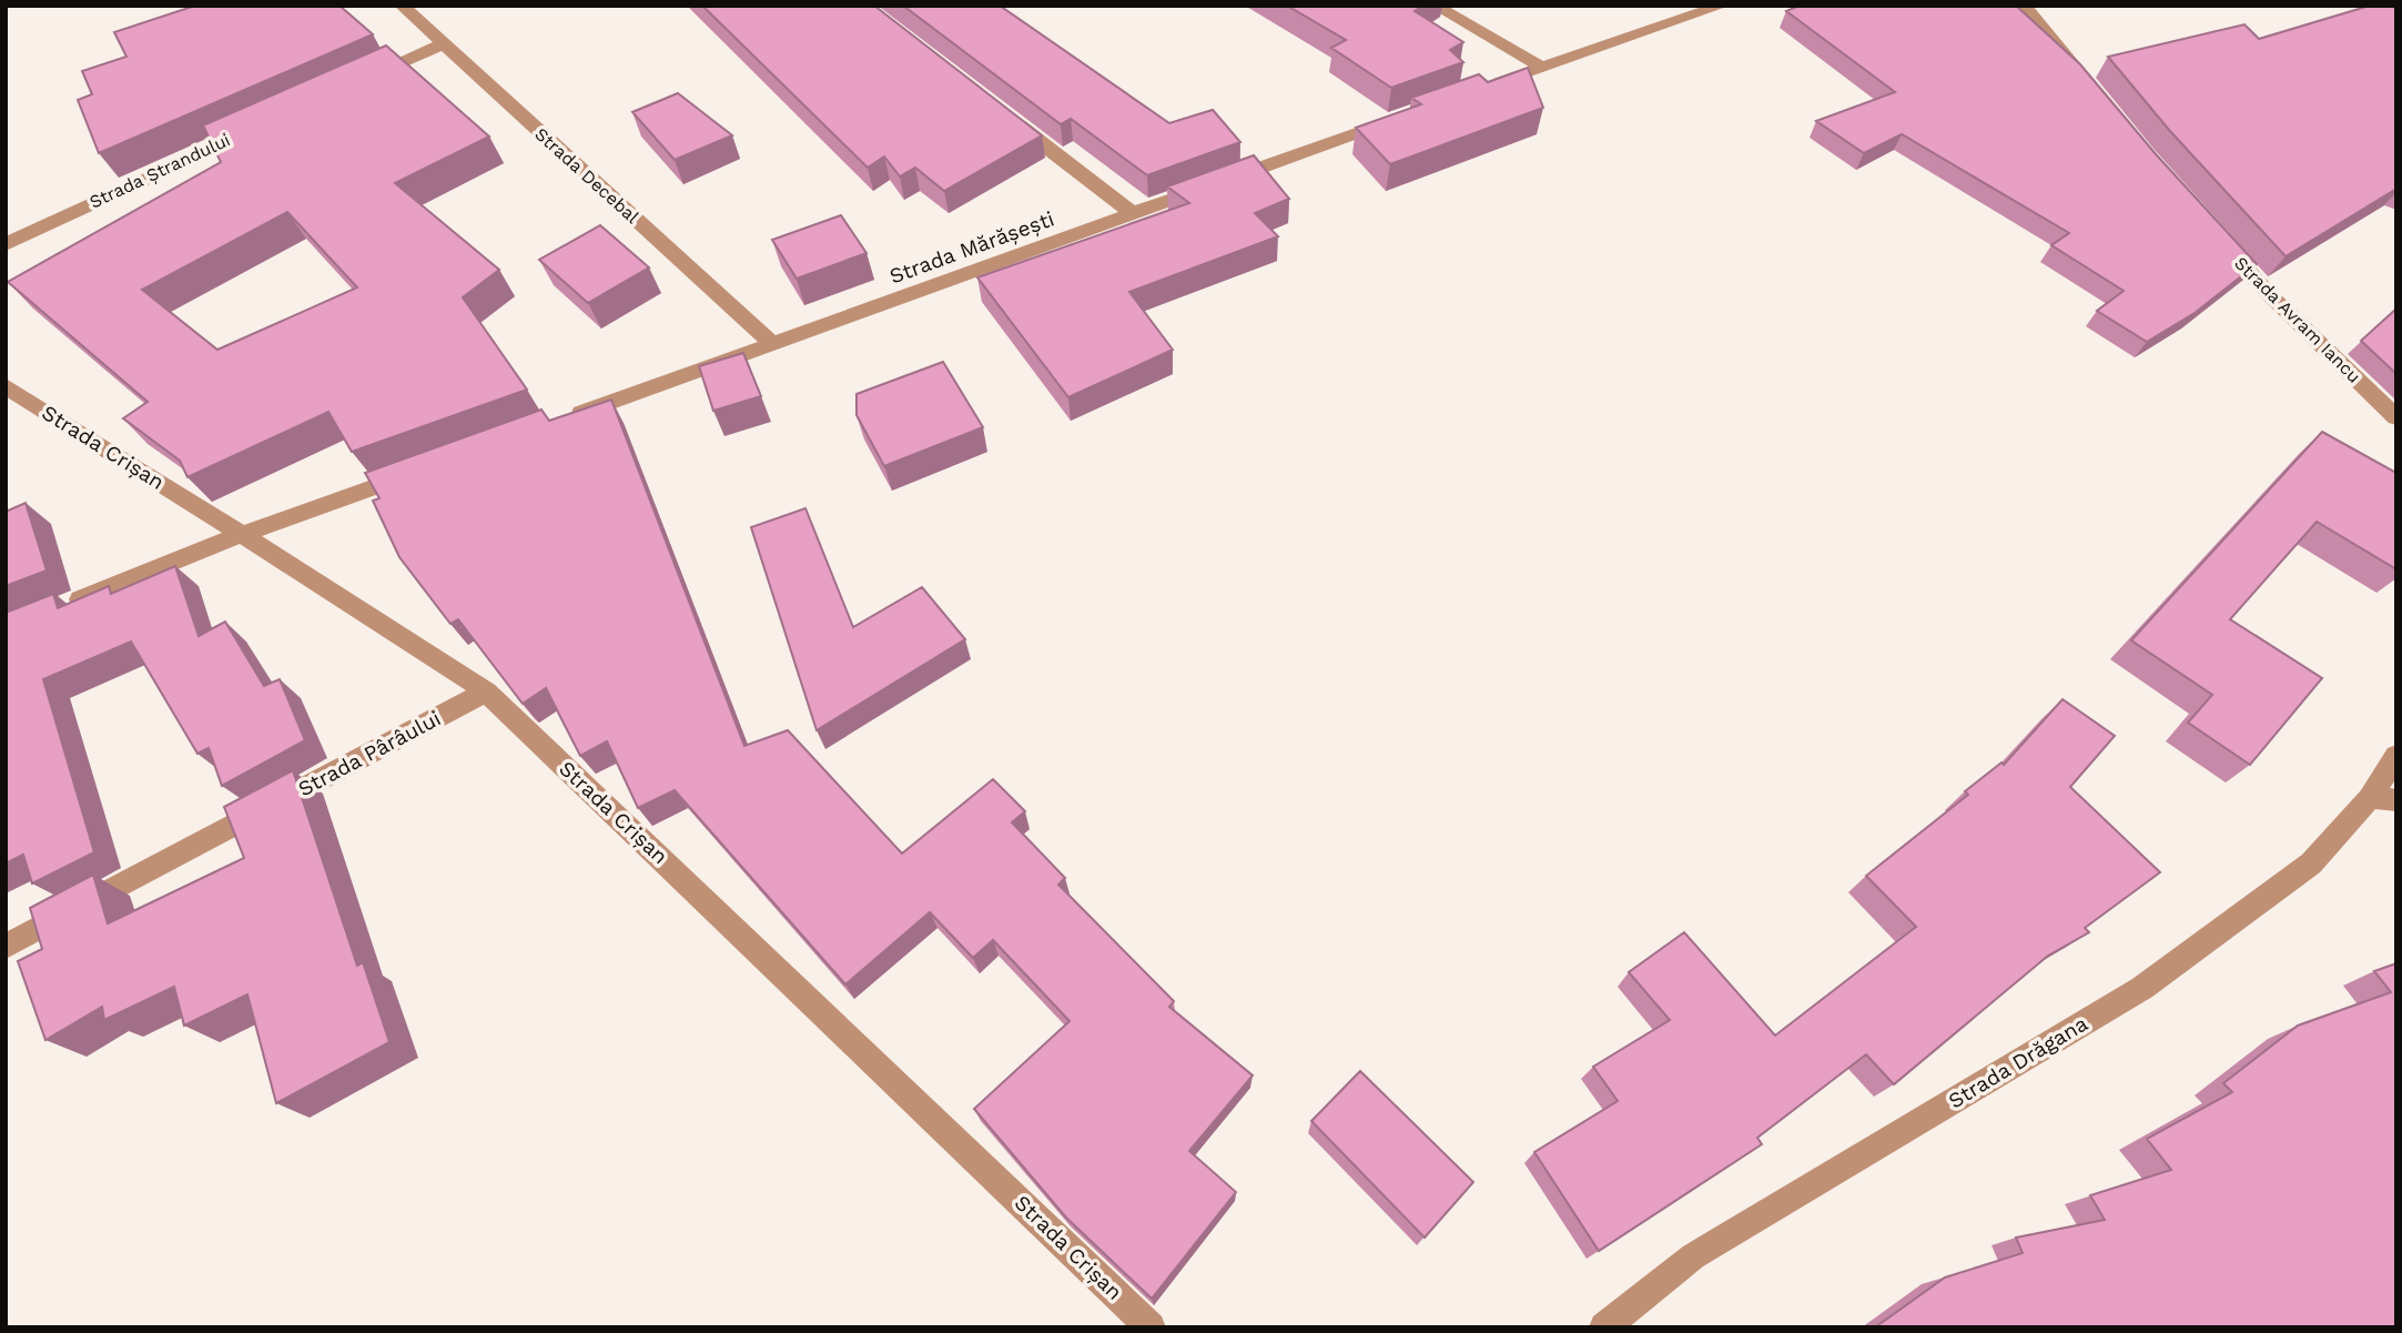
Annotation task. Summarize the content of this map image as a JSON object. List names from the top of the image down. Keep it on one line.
{"streets":{"street":["Strada Ștrandului","Strada Decebal","Strada Mărășești","Strada Avram Iancu","Strada Crișan","Strada Pârâului","Strada Drăgana"]},"crossings":[["Strada Decebal","Strada Mărășești"],["Strada Crișan","Strada Pârâului"]]}
